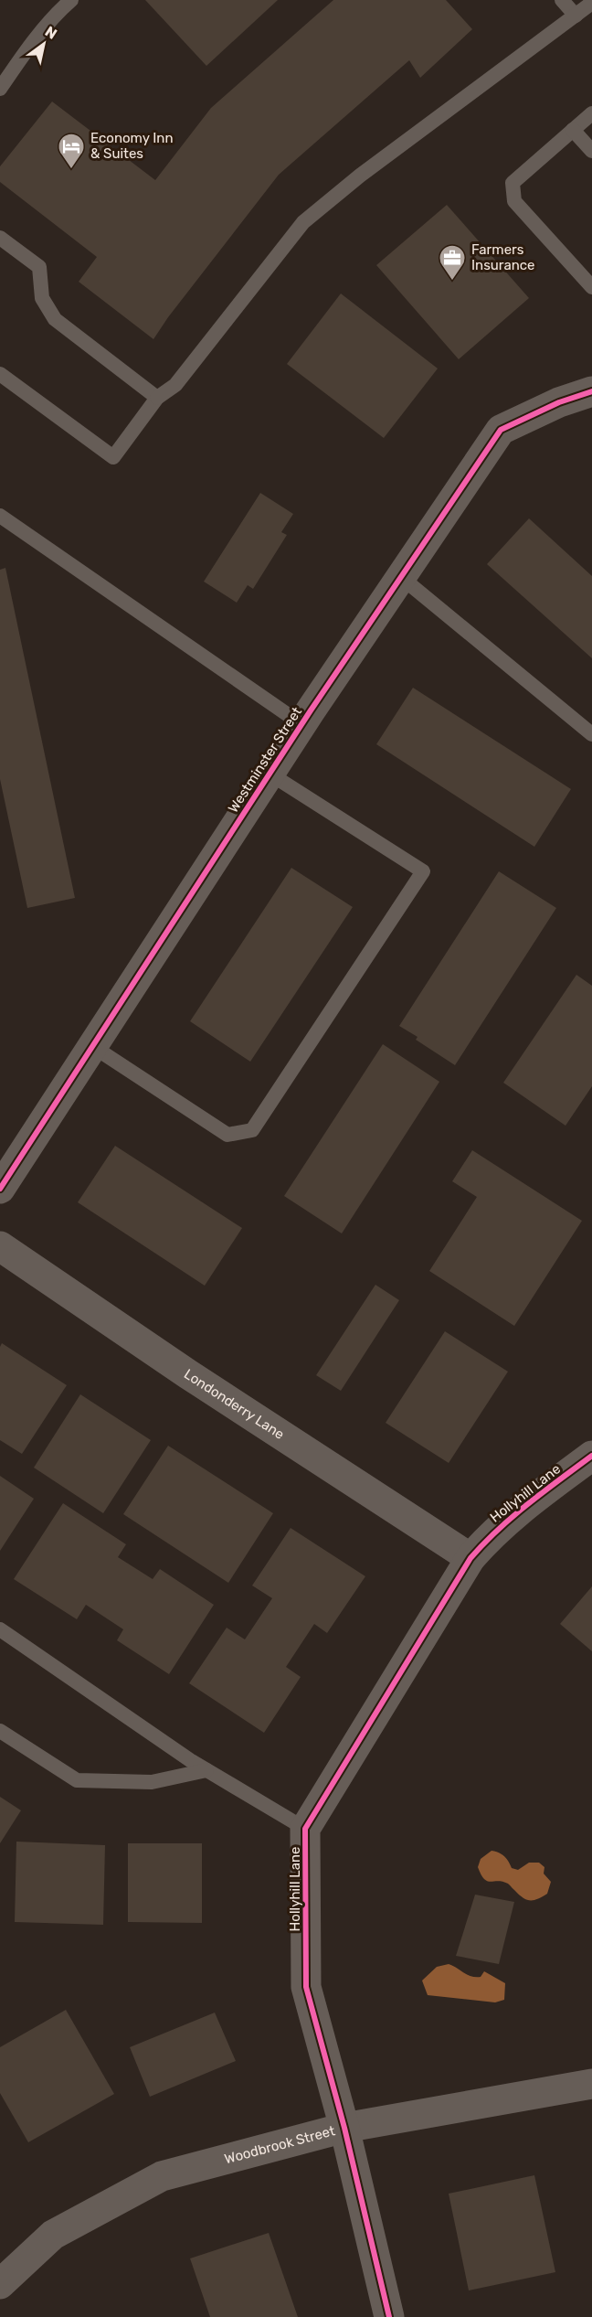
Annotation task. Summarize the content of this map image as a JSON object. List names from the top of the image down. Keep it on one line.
{"streets":{"street":["Westminster Street","Londonderry Lane","Hollyhill Lane","Woodbrook Street"]},"crossings":[["Londonderry Lane","Hollyhill Lane"],["Hollyhill Lane","Woodbrook Street"]],"places":{"hotel":["Economy Inn & Suites"],"office":["Farmers Insurance"]},"north":"top right"}
